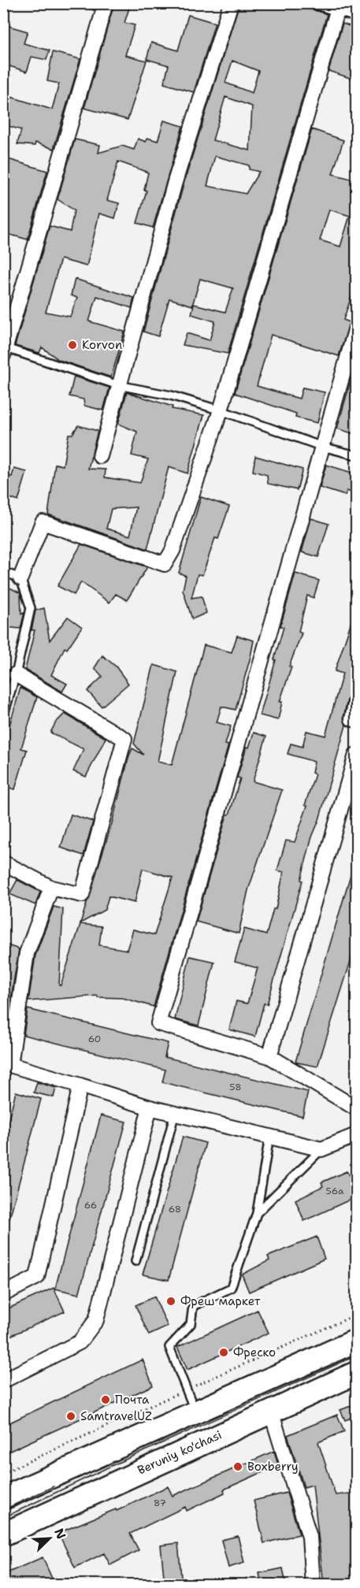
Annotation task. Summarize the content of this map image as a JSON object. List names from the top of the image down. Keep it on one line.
{"streets":{"main road":["Beruniy ko'chasi"]},"places":["Korvon","Фреш маркет","Фреско","Почта","SamtravelUZ","Boxberry"],"house_numbers":["60","58","56а","66","68","87"],"north":"top right"}
